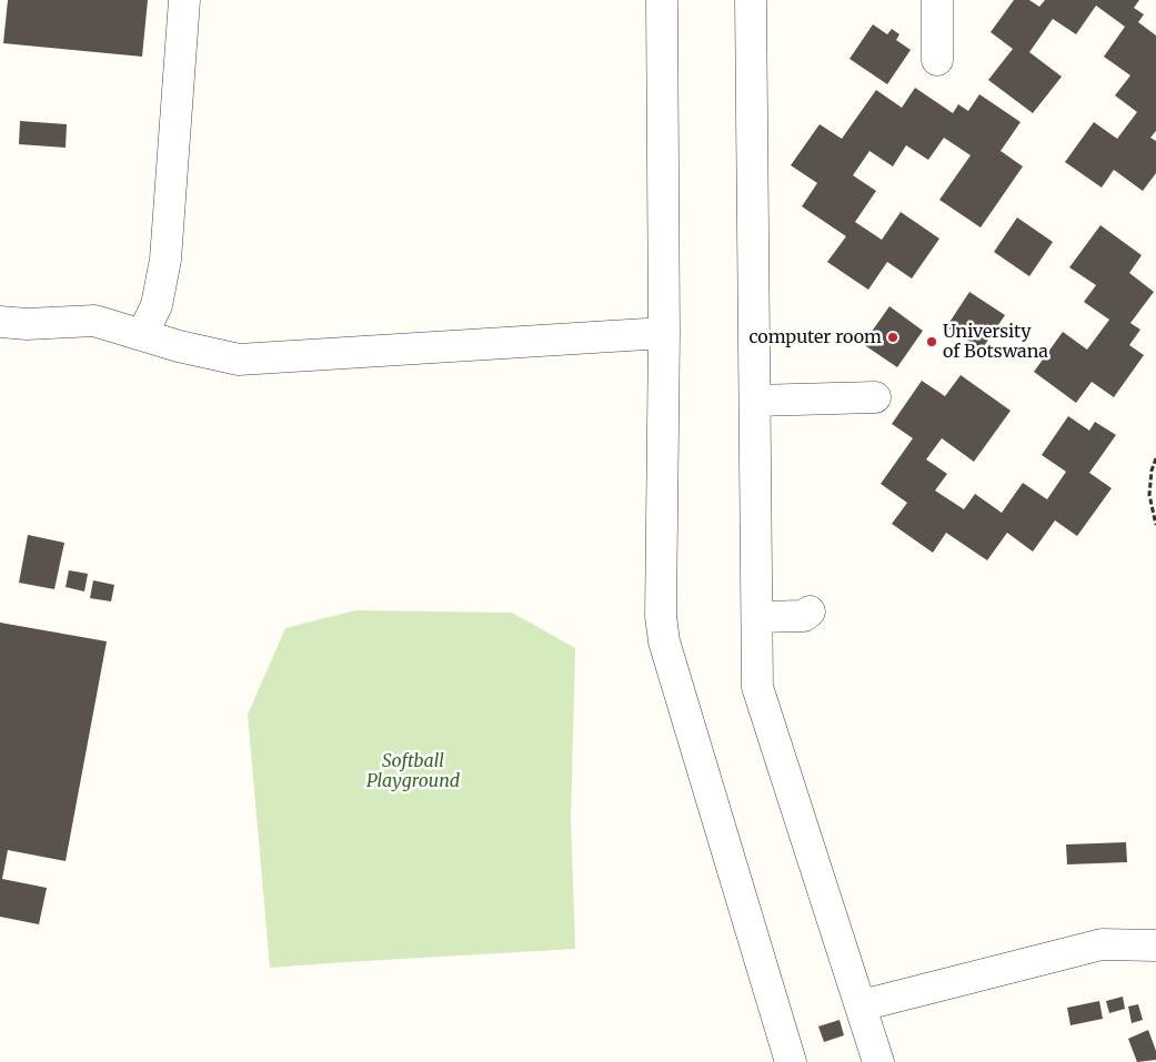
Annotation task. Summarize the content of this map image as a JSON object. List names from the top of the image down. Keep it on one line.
{"parks":["Softball Playground"],"places":["computer room","University of Botswana"]}
